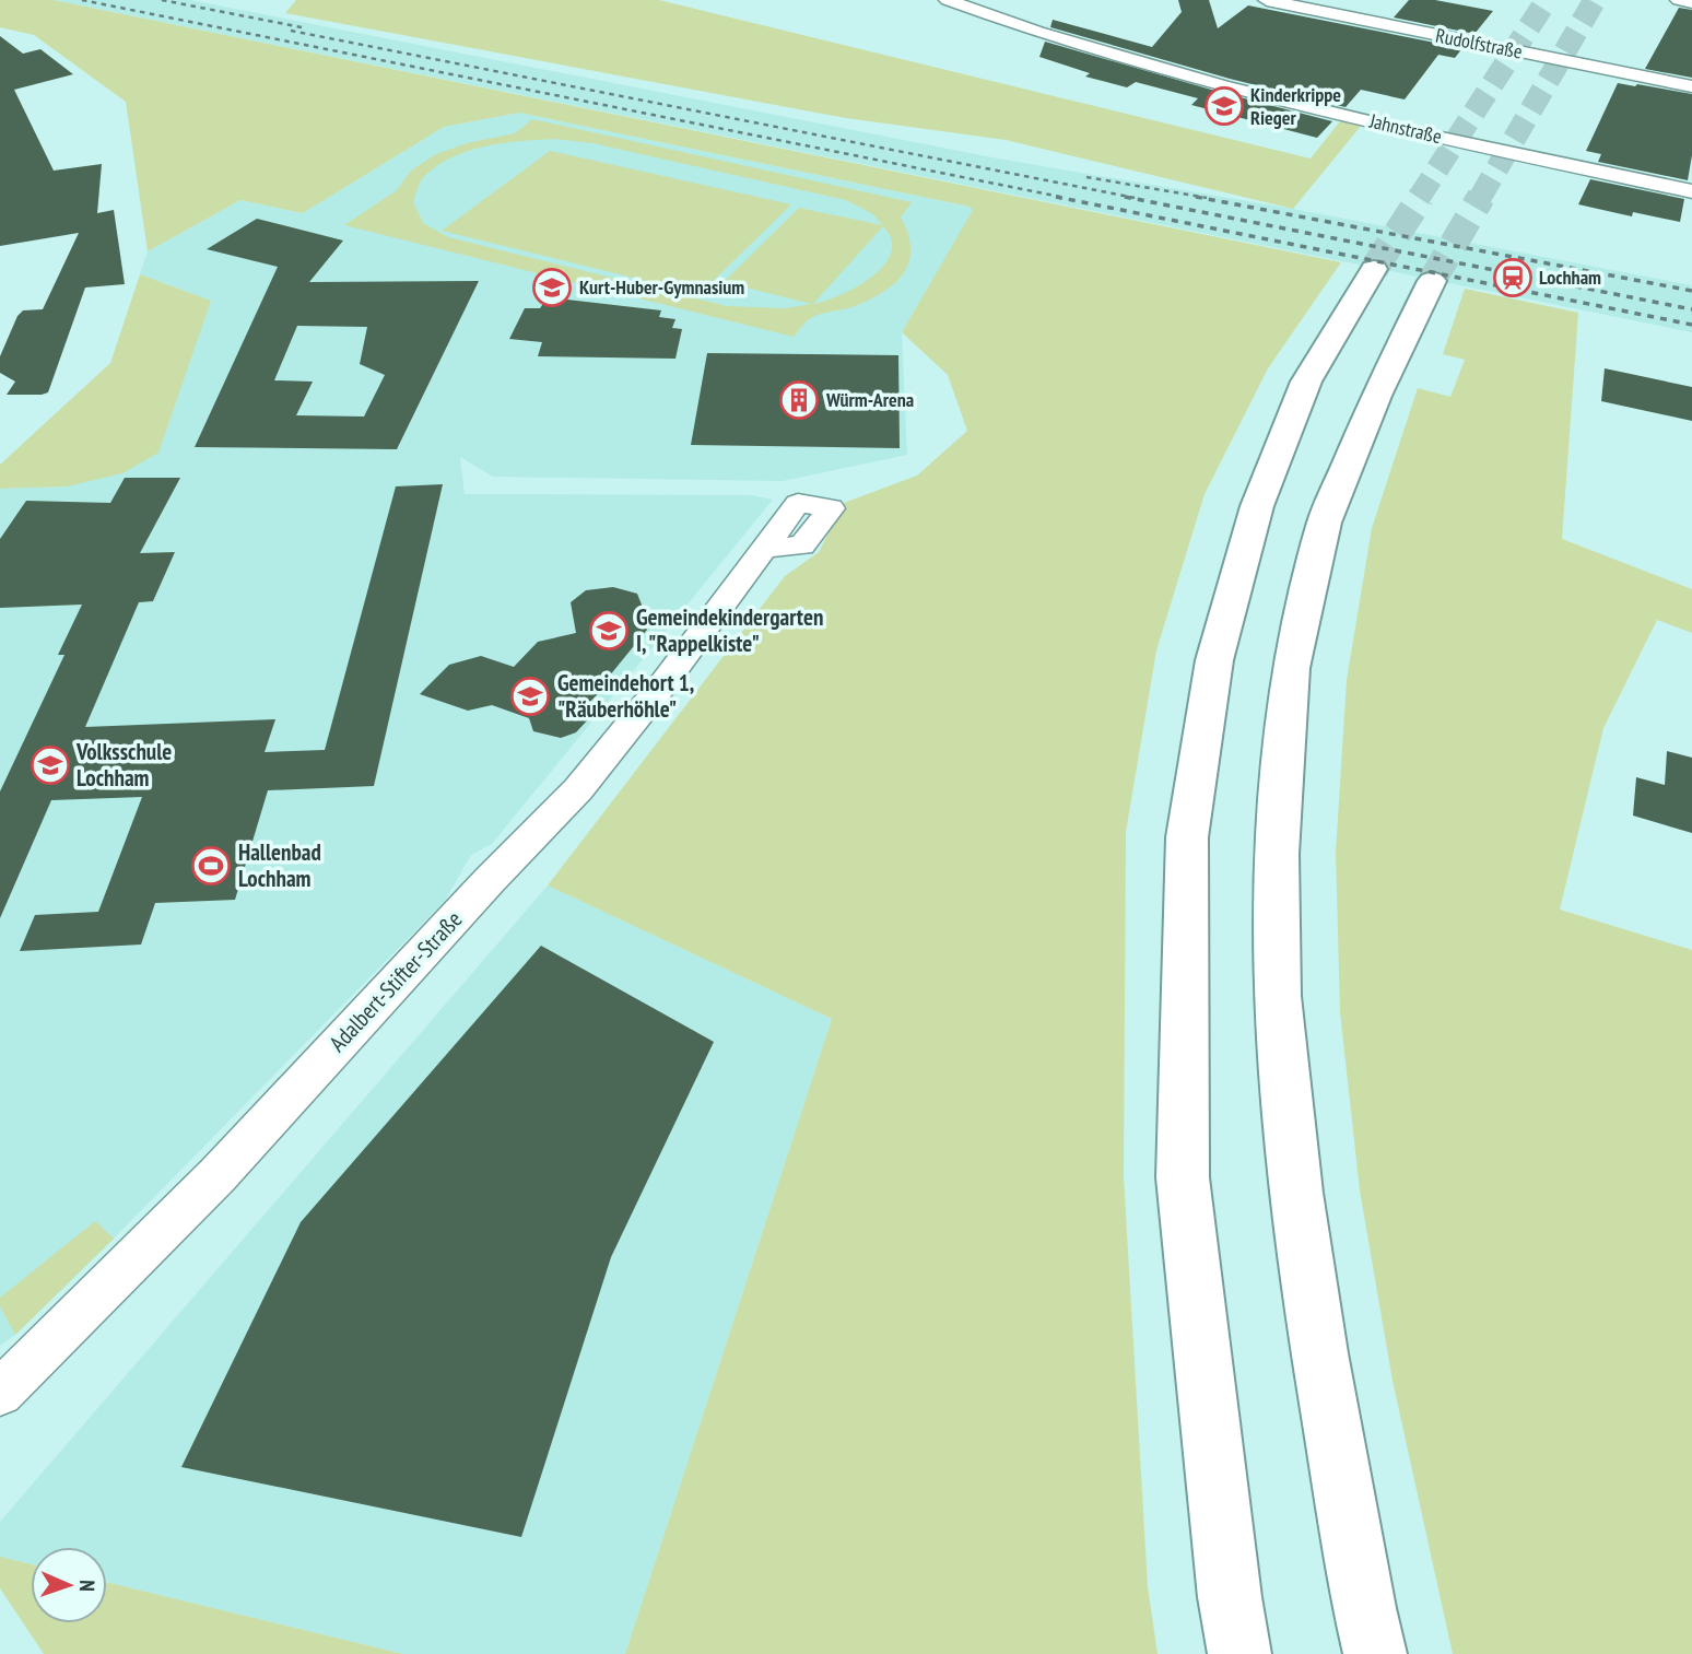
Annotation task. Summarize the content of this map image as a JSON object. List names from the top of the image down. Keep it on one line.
{"streets":{"street":["Rudolfstraße","Jahnstraße","Adalbert-Stifter-Straße"]},"places":{"school or university":["Kinderkrippe Rieger","Kurt-Huber-Gymnasium","Gemeindekindergarten I, \"Rappelkiste\"","Gemeindehort 1, \"Räuberhöhle\"","Volksschule Lochham"],"station":["Lochham"],"building":["Würm-Arena"],"sports":["Hallenbad Lochham"]},"north":"right"}
